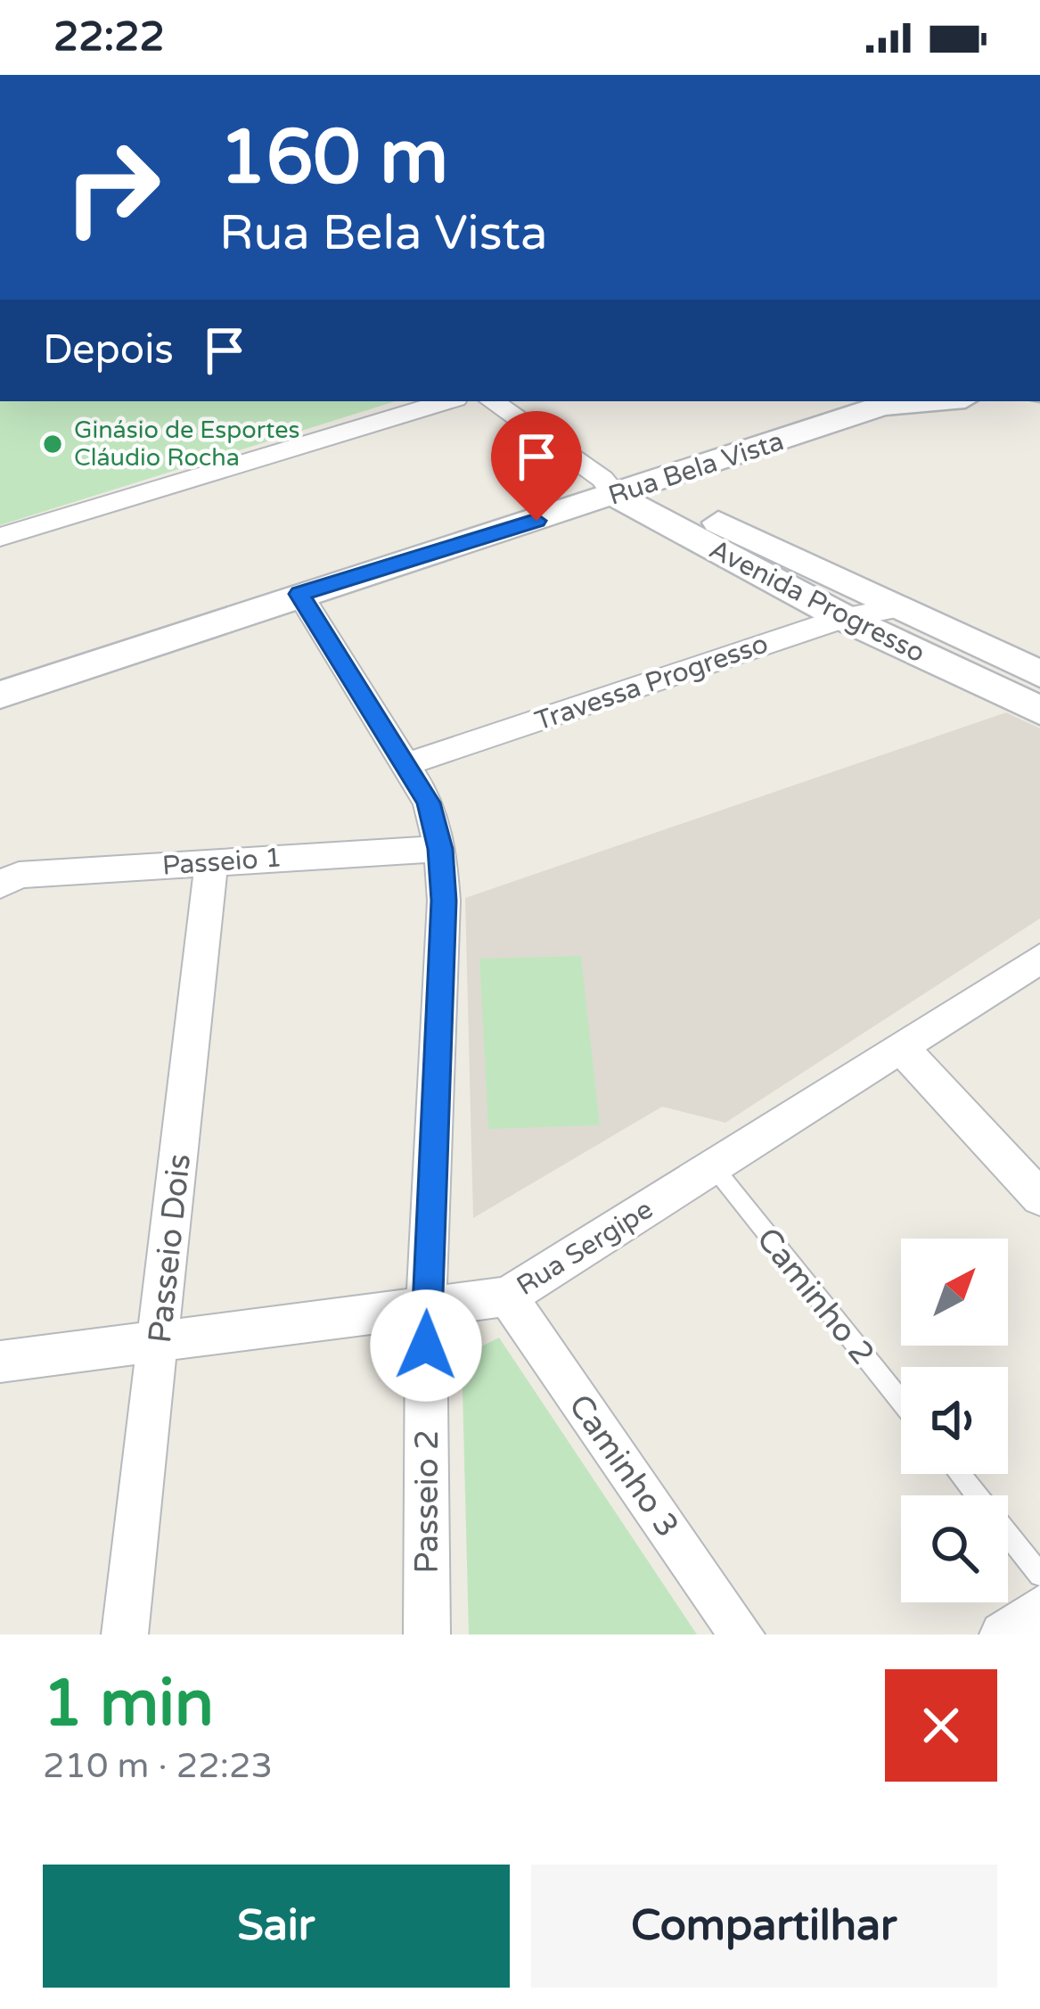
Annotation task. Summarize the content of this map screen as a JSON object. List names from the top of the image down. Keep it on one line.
{"streets":{"street":["Rua Bela Vista","Avenida Progresso","Travessa Progresso","Passeio 1","Rua Sergipe","Passeio Dois","Caminho 3","Passeio 2"],"lane":["Caminho 2"]},"crossings":[["Rua Bela Vista","Avenida Progresso"],["Rua Bela Vista","Passeio 2"],["Avenida Progresso","Travessa Progresso"],["Travessa Progresso","Passeio 2"],["Passeio 1","Passeio Dois"],["Passeio 1","Passeio 2"],["Rua Sergipe","Passeio Dois"],["Rua Sergipe","Caminho 2"],["Rua Sergipe","Caminho 3"],["Rua Sergipe","Passeio 2"]],"places":["Ginásio de Esportes Cláudio Rocha"],"north":"top right","page":{"status":"22:22","turn":["160 m","Rua Bela Vista"],"then":"Depois","heading":["1 min","210 m · 22:23"],"buttons":["Sair","Compartilhar"]}}
